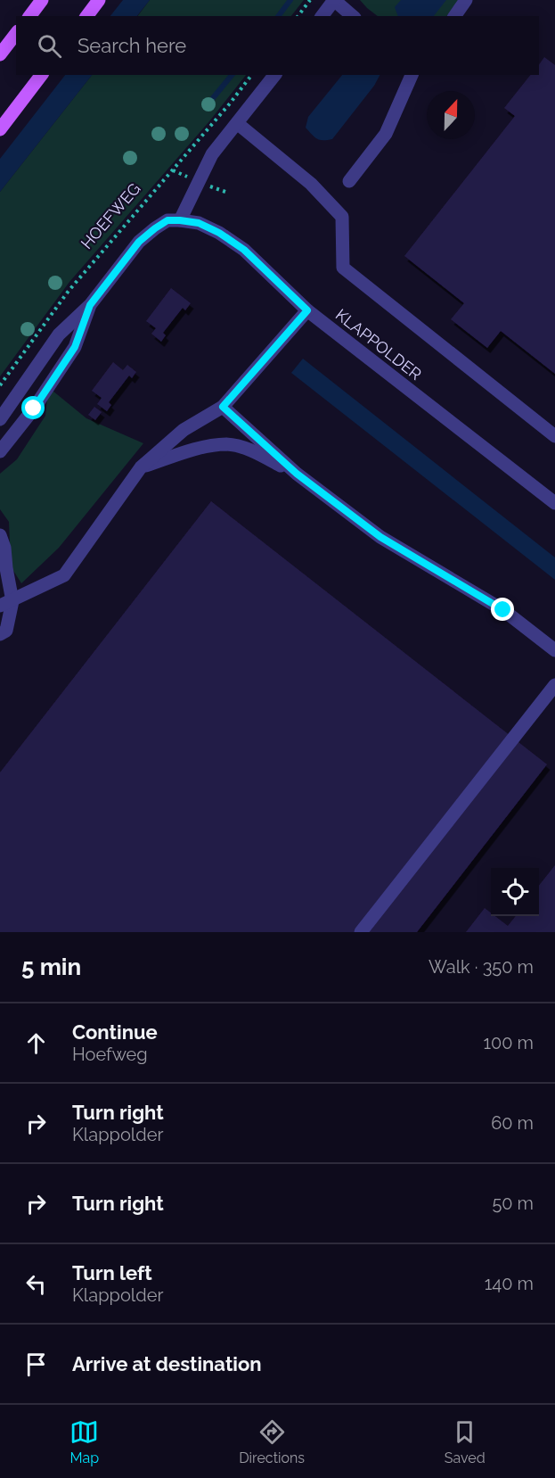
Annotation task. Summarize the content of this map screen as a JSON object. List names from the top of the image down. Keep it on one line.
{"streets":{"street":["KLAPPOLDER"],"path":["HOEFWEG"]},"north":"top","page":{"search":"Search here","heading":["5 min","Walk · 350 m"],"list":[["Continue","Hoefweg","100 m"],["Turn right","Klappolder","60 m"],["Turn right","50 m"],["Turn left","Klappolder","140 m"],"Arrive at destination"],"nav":["Map","Directions","Saved"]}}
